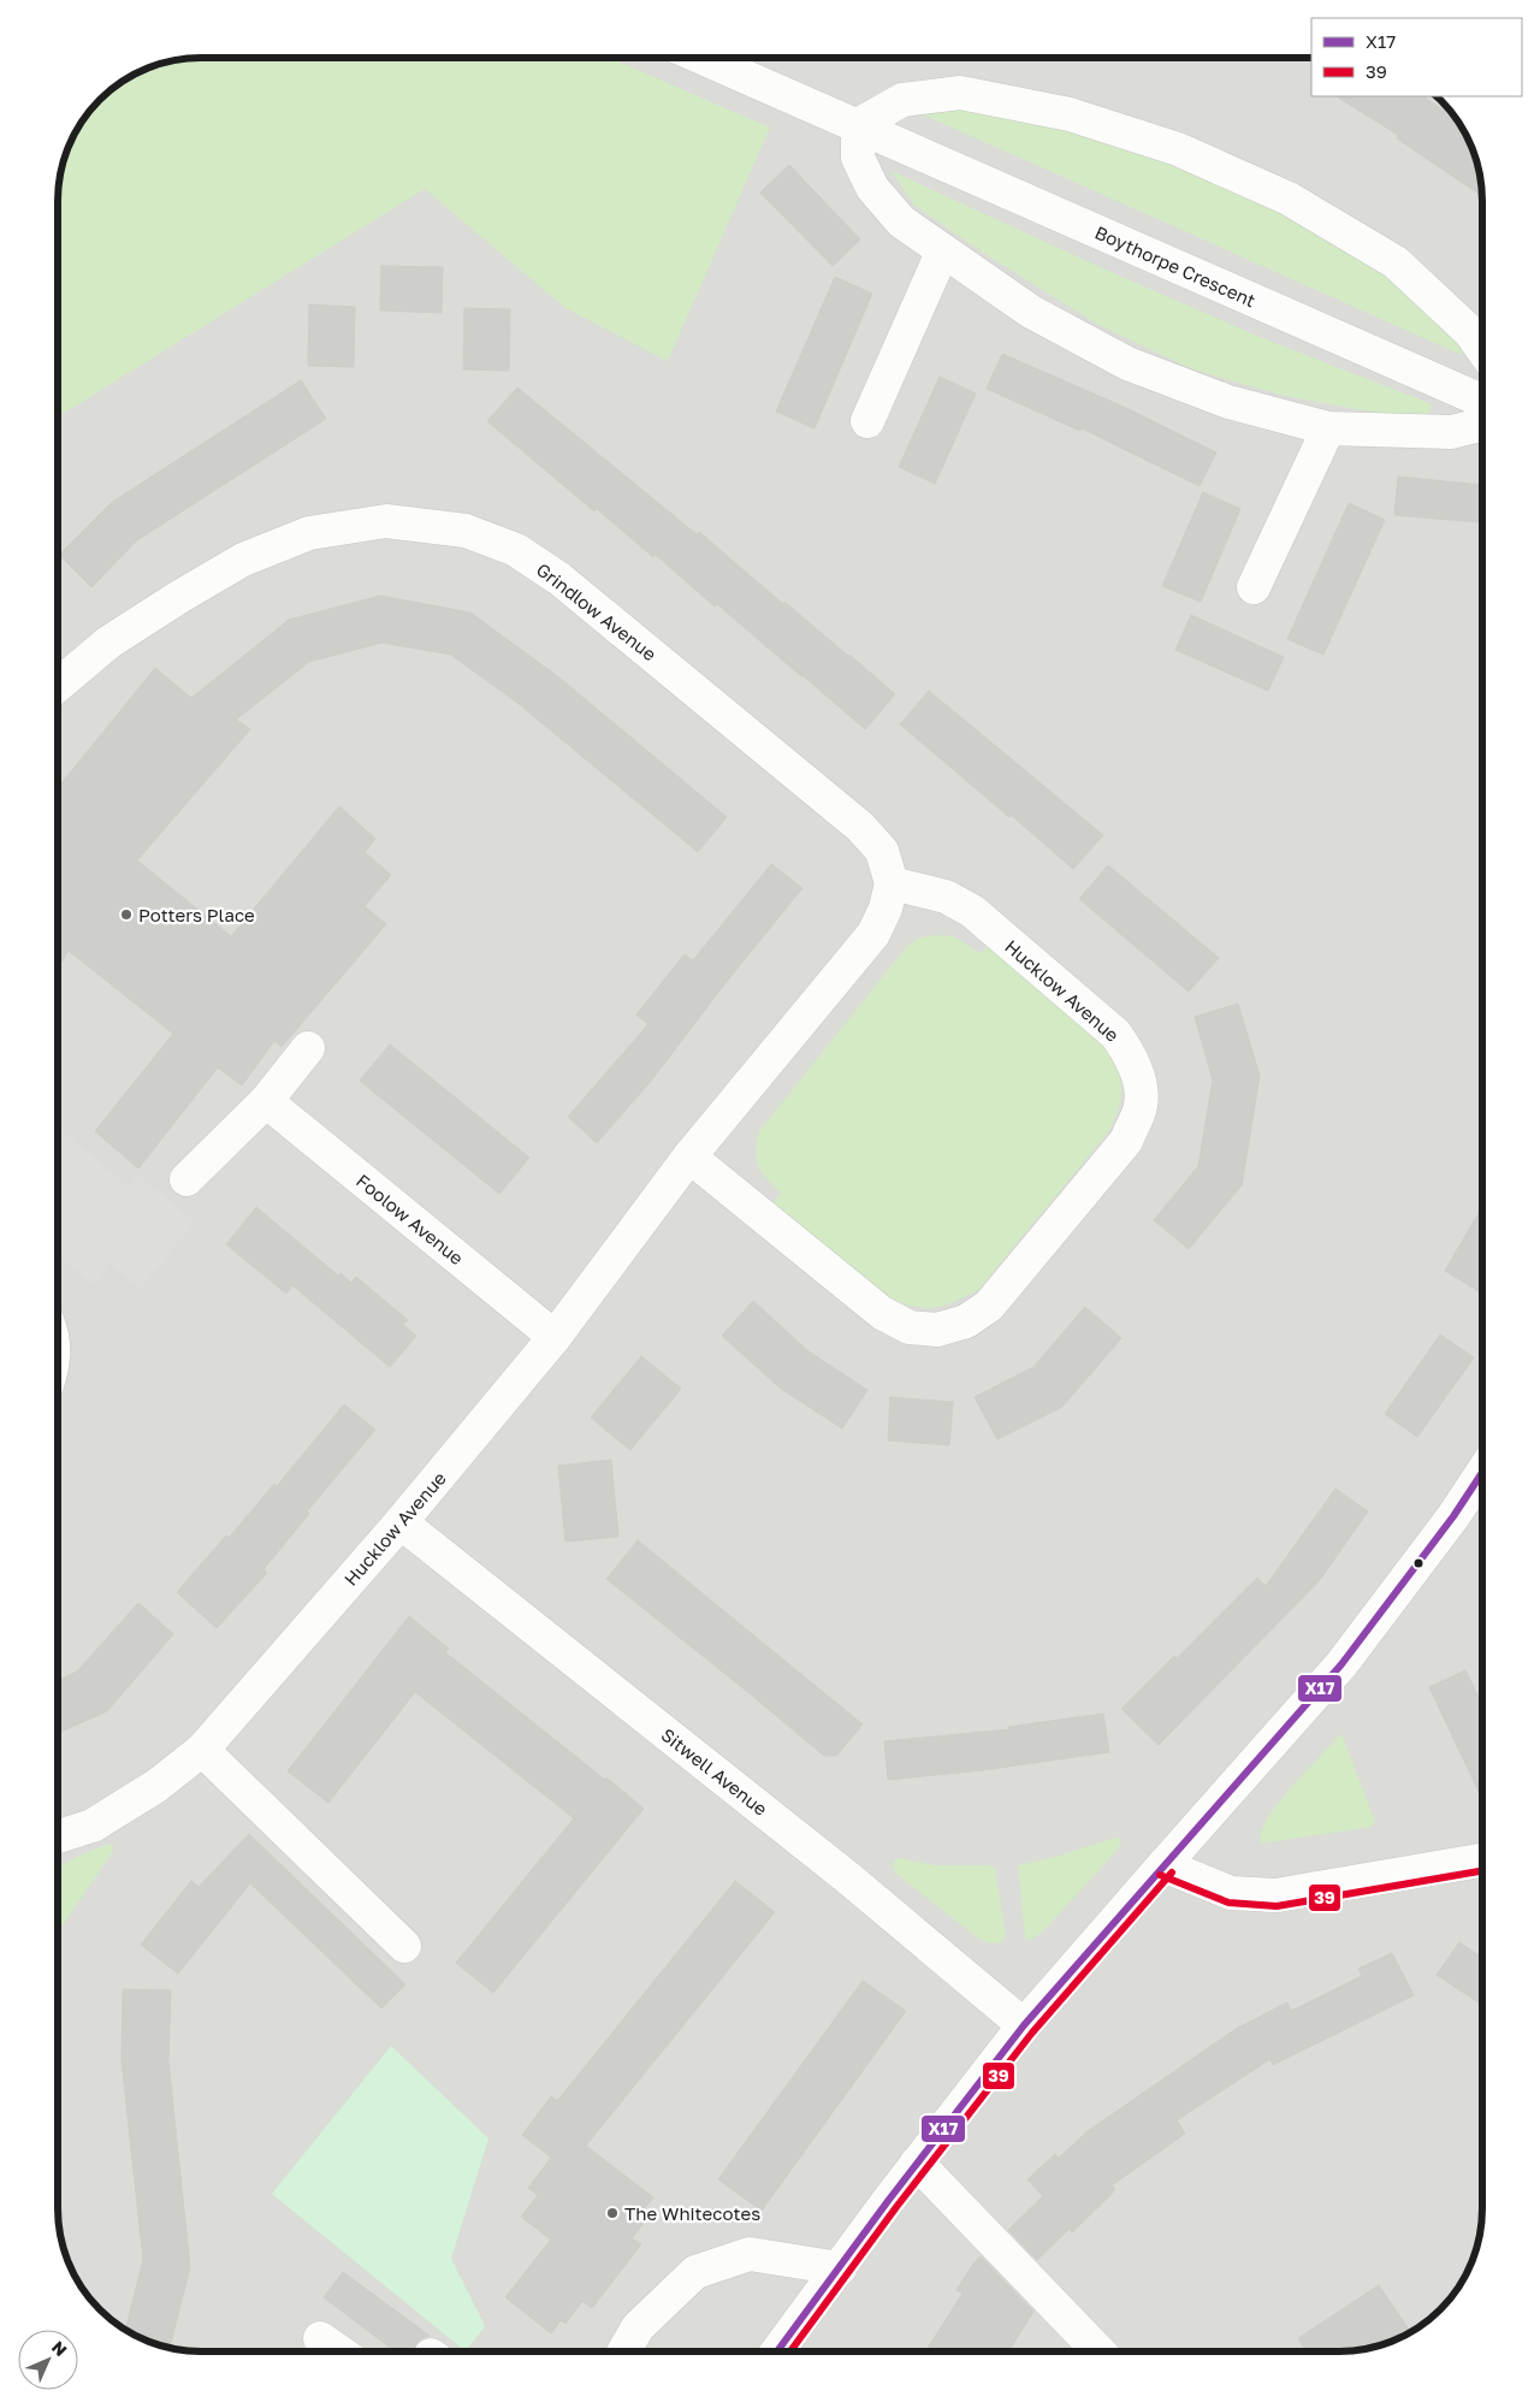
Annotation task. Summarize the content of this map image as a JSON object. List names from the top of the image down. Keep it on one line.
{"streets":{"street":["Boythorpe Crescent","Grindlow Avenue","Hucklow Avenue","Foolow Avenue","Sitwell Avenue"]},"crossings":[["Grindlow Avenue","Hucklow Avenue"],["Hucklow Avenue","Foolow Avenue"],["Hucklow Avenue","Sitwell Avenue"]],"places":["Potters Place","The Whitecotes"],"lines":["transit line X17","transit line 39"],"legend":["X17","39"],"north":"top right"}
